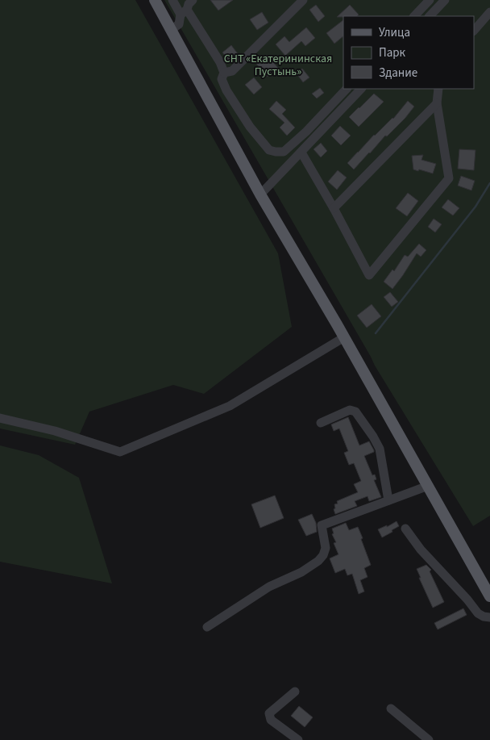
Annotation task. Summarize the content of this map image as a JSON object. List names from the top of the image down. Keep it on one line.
{"parks":["СНТ «Екатерининская Пустынь»"],"legend":["Улица","Парк","Здание"]}
